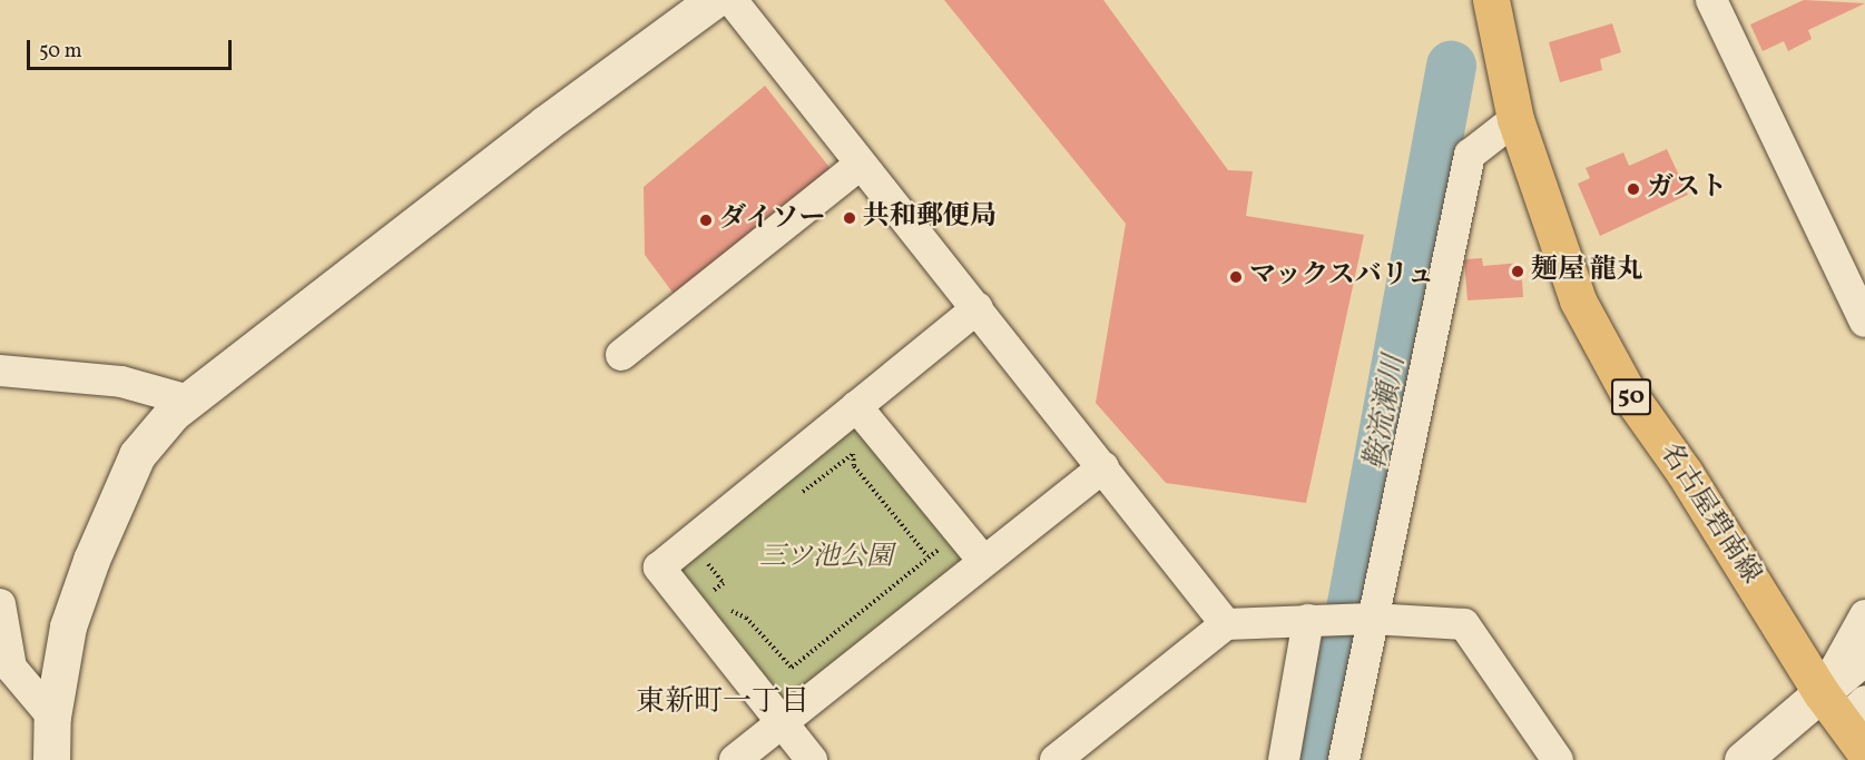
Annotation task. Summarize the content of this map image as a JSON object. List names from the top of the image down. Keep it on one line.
{"streets":{"main road":["50","名古屋碧南線"]},"districts":["東新町一丁目"],"water":["鞍流瀬川"],"parks":["三ツ池公園"],"places":["ガスト","共和郵便局","ダイソー","麺屋 龍丸","マックスバリュ"],"scale_bar":"50 m"}
